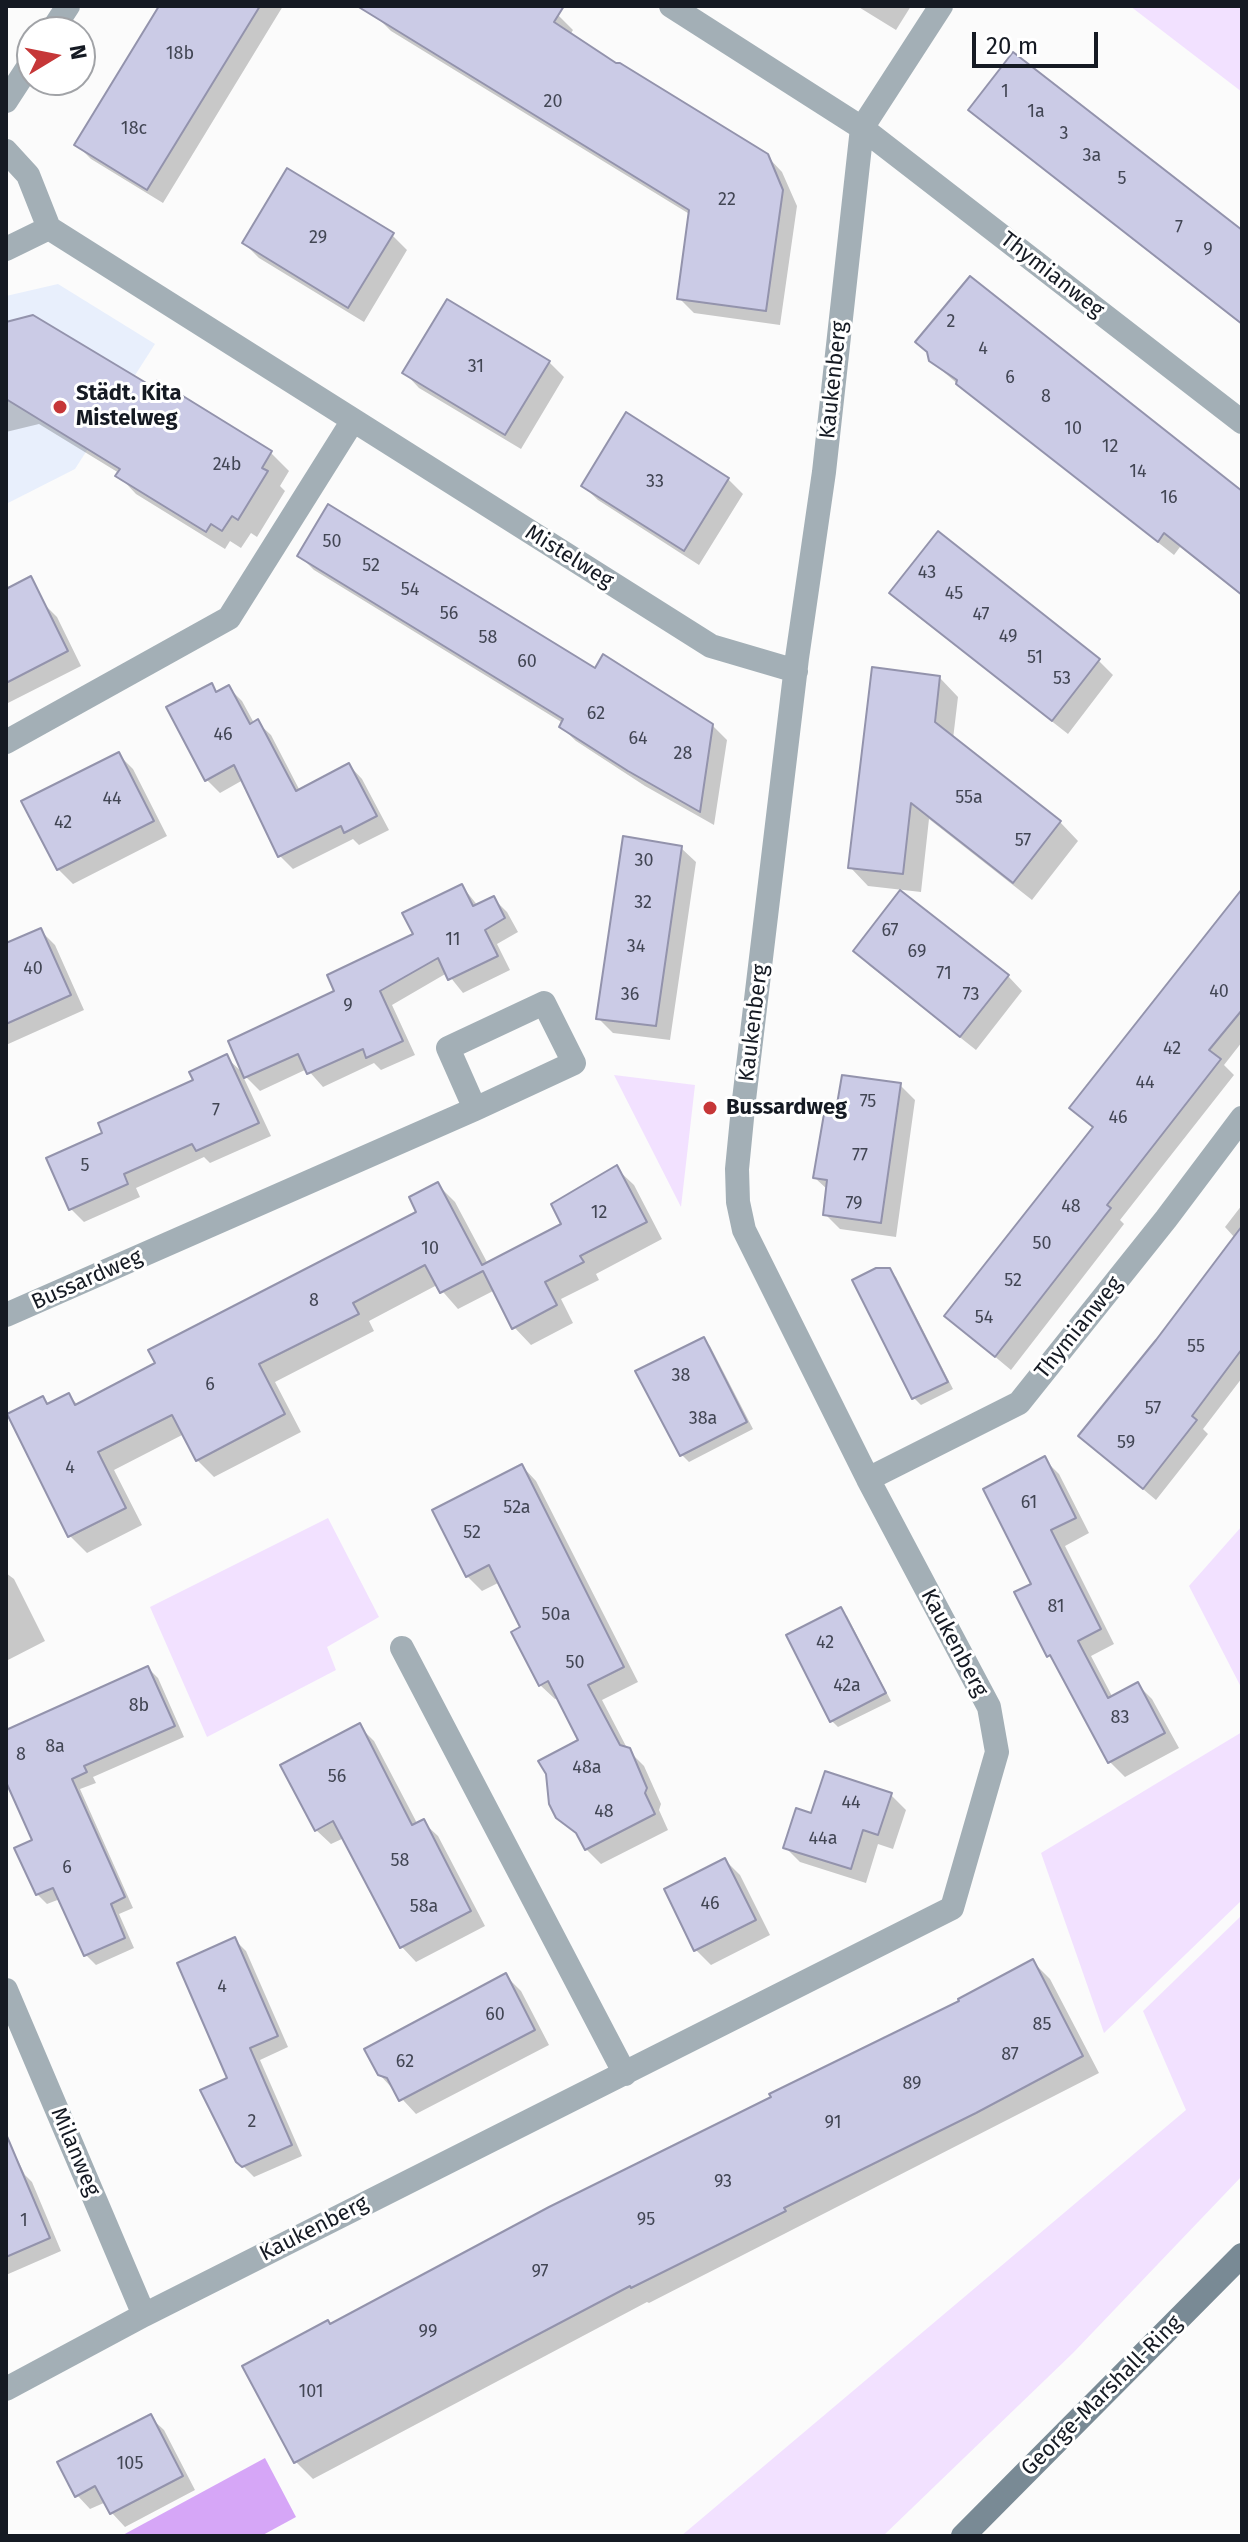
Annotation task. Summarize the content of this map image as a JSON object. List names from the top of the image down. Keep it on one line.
{"streets":{"main road":["George-Marshall-Ring"],"street":["Thymianweg","Kaukenberg","Mistelweg","Bussardweg","Milanweg"]},"crossings":[["Thymianweg","Kaukenberg"],["Kaukenberg","Mistelweg"],["Kaukenberg","Milanweg"]],"places":["Städt. Kita Mistelweg","Bussardweg"],"house_numbers":["18b","1","20","1a","18c","3","3a","5","22","7","29","9","2","4","31","6","8","10","12","24b","14","33","16","50","52","43","54","45","56","47","49","58","51","60","53","62","46","64","28","55a","44","42","57","30","32","67","11","34","69","40","71","40","36","73","9","42","44","75","7","46","77","5","79","48","12","50","10","52","8","54","55","38","6","57","38a","59","4","61","52a","52","81","50a","42","50","42a","8b","83","8a","8","48a","56","44","48","44a","58","6","46","58a","4","60","85","87","62","89","2","91","93","95","1","97","99","101","105"],"scale_bar":"20 m","north":"right"}
